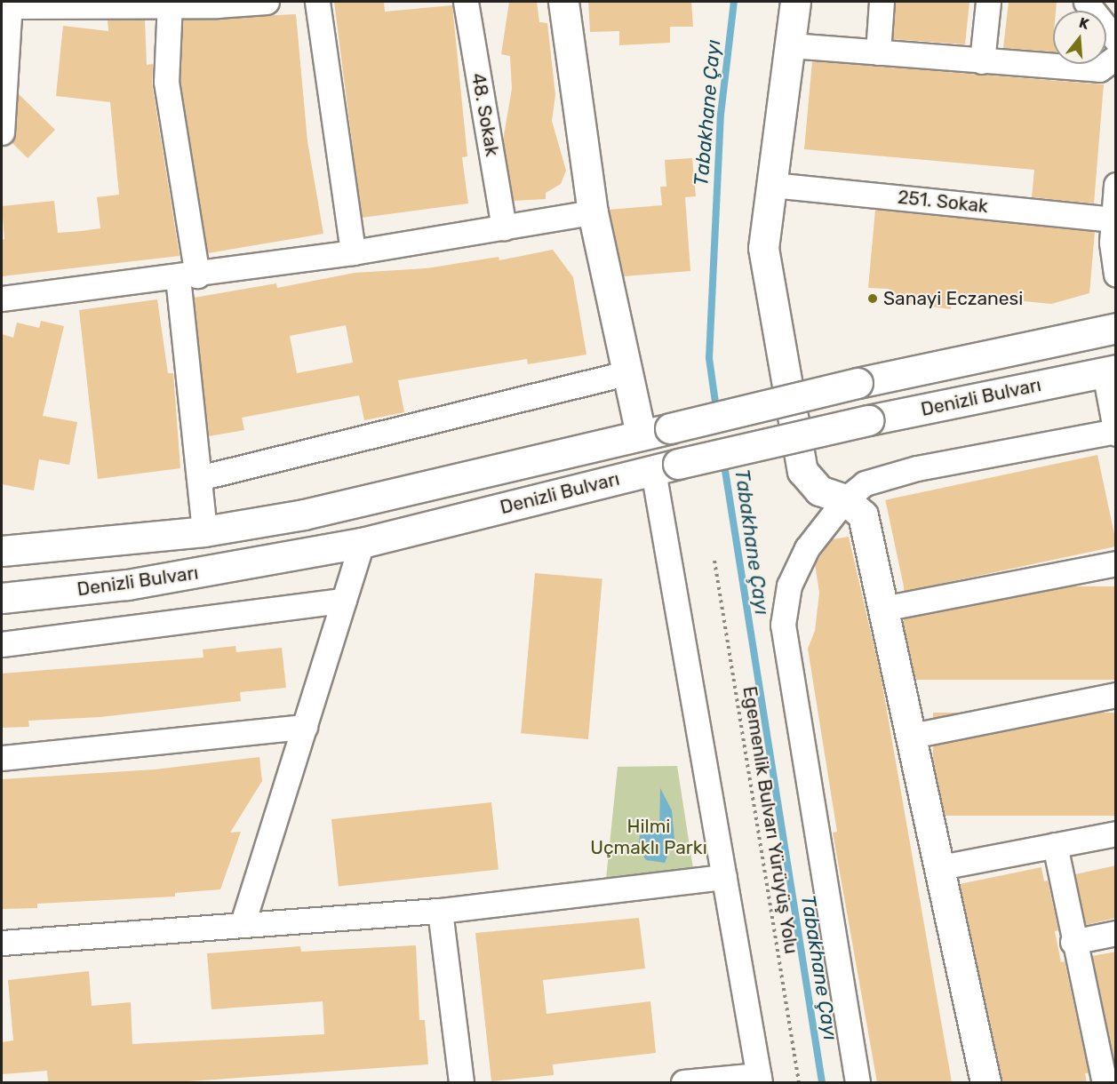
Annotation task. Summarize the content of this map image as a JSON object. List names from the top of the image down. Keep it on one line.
{"streets":{"main road":["Denizli Bulvarı"],"street":["48. Sokak","251. Sokak"],"path":["Egemenlik Bulvarı Yürüyüş Yolu"]},"water":["Tabakhane Çayı"],"parks":["Hilmi Uçmaklı Parkı"],"places":["Sanayi Eczanesi"],"north":"top"}
